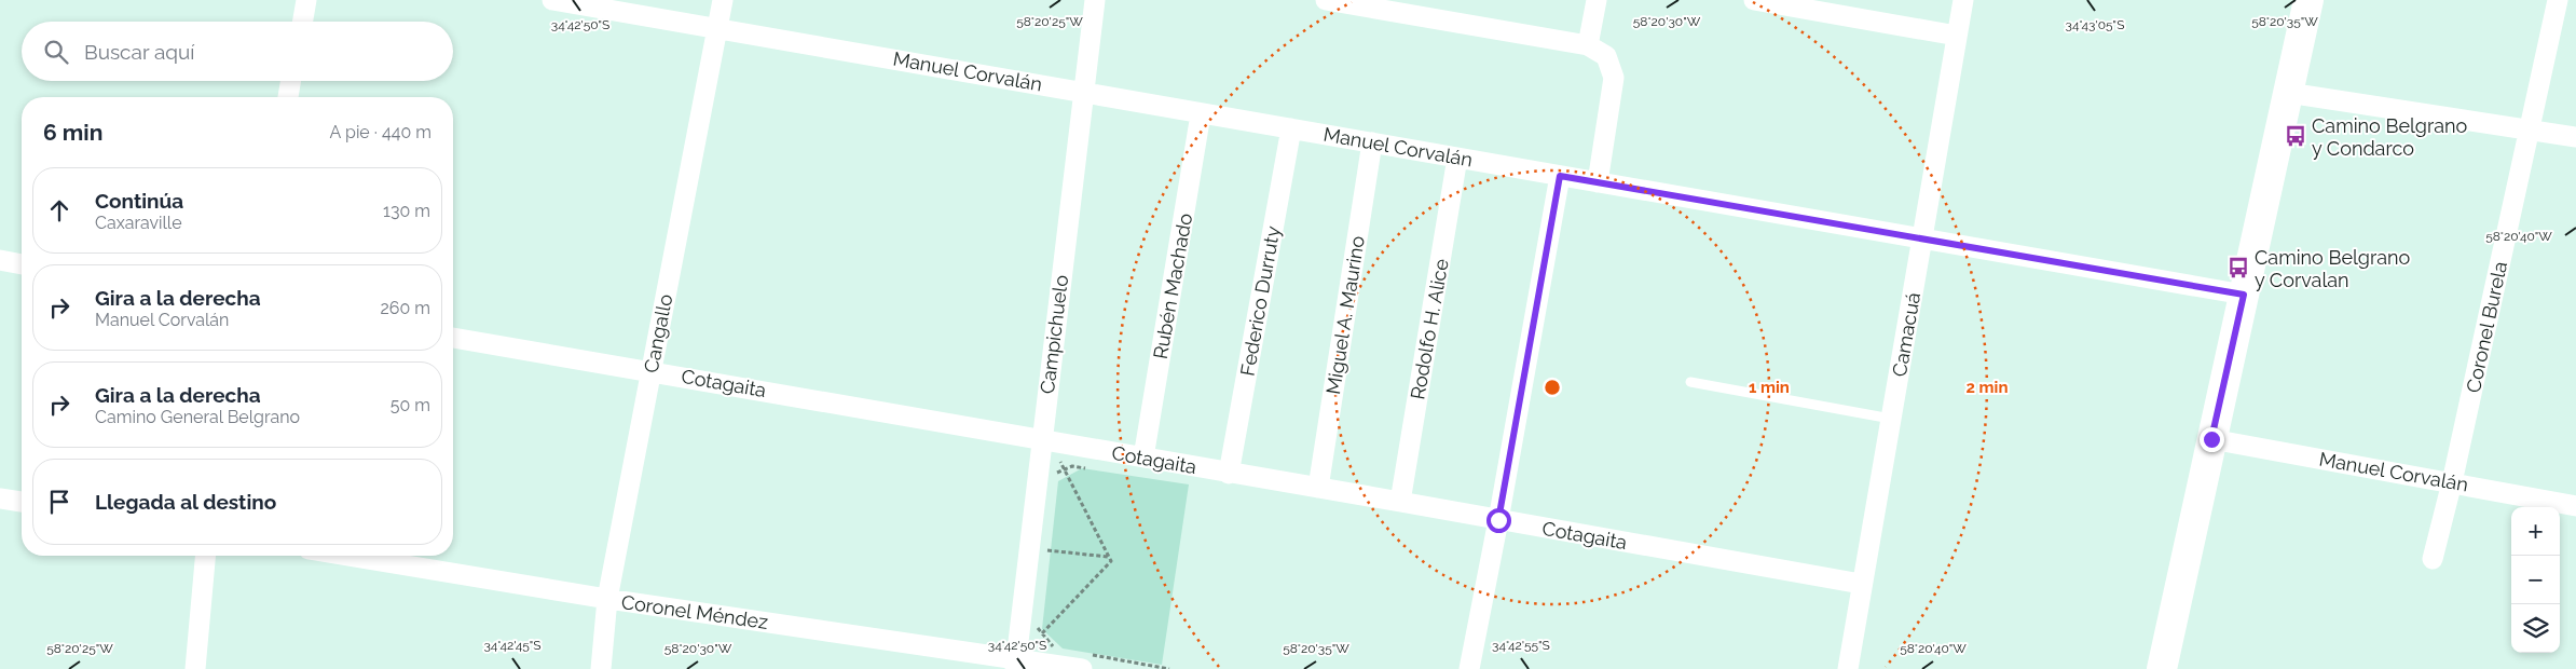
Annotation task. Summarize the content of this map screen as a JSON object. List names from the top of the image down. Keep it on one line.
{"streets":{"street":["Manuel Corvalán","Rubén Machado","Federico Durruty","Miguel A. Maurino","Coronel Burela","Rodolfo H. Alice","Cangallo","Campichuelo","Camacuá","Cotagaita","Coronel Méndez"]},"crossings":[["Manuel Corvalán","Rubén Machado"],["Manuel Corvalán","Federico Durruty"],["Manuel Corvalán","Miguel A. Maurino"],["Manuel Corvalán","Coronel Burela"],["Manuel Corvalán","Rodolfo H. Alice"],["Manuel Corvalán","Cangallo"],["Manuel Corvalán","Campichuelo"],["Manuel Corvalán","Camacuá"],["Rubén Machado","Cotagaita"],["Federico Durruty","Cotagaita"],["Miguel A. Maurino","Cotagaita"],["Rodolfo H. Alice","Cotagaita"],["Cangallo","Cotagaita"],["Cangallo","Coronel Méndez"],["Campichuelo","Cotagaita"],["Campichuelo","Coronel Méndez"],["Camacuá","Cotagaita"]],"places":{"bus stop":["Camino Belgrano y Condarco","Camino Belgrano y Corvalan"]},"page":{"search":"Buscar aquí","heading":["6 min","A pie · 440 m"],"list":[["Continúa","Caxaraville","130 m"],["Gira a la derecha","Manuel Corvalán","260 m"],["Gira a la derecha","Camino General Belgrano","50 m"],"Llegada al destino"],"map_buttons":["+","−"]},"coordinates":["58°20'25\"W","58°20'30\"W","58°20'35\"W","34°42'50\"S","34°43'05\"S","58°20'40\"W","34°42'45\"S","34°42'55\"S"],"rings":["1 min","2 min"]}
